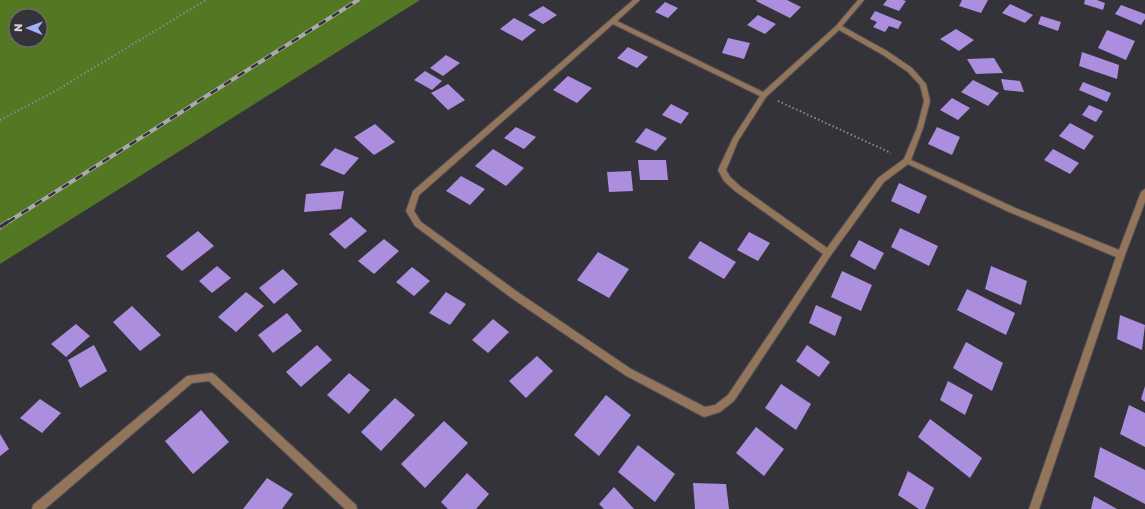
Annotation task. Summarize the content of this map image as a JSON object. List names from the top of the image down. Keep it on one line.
{"north":"left"}
